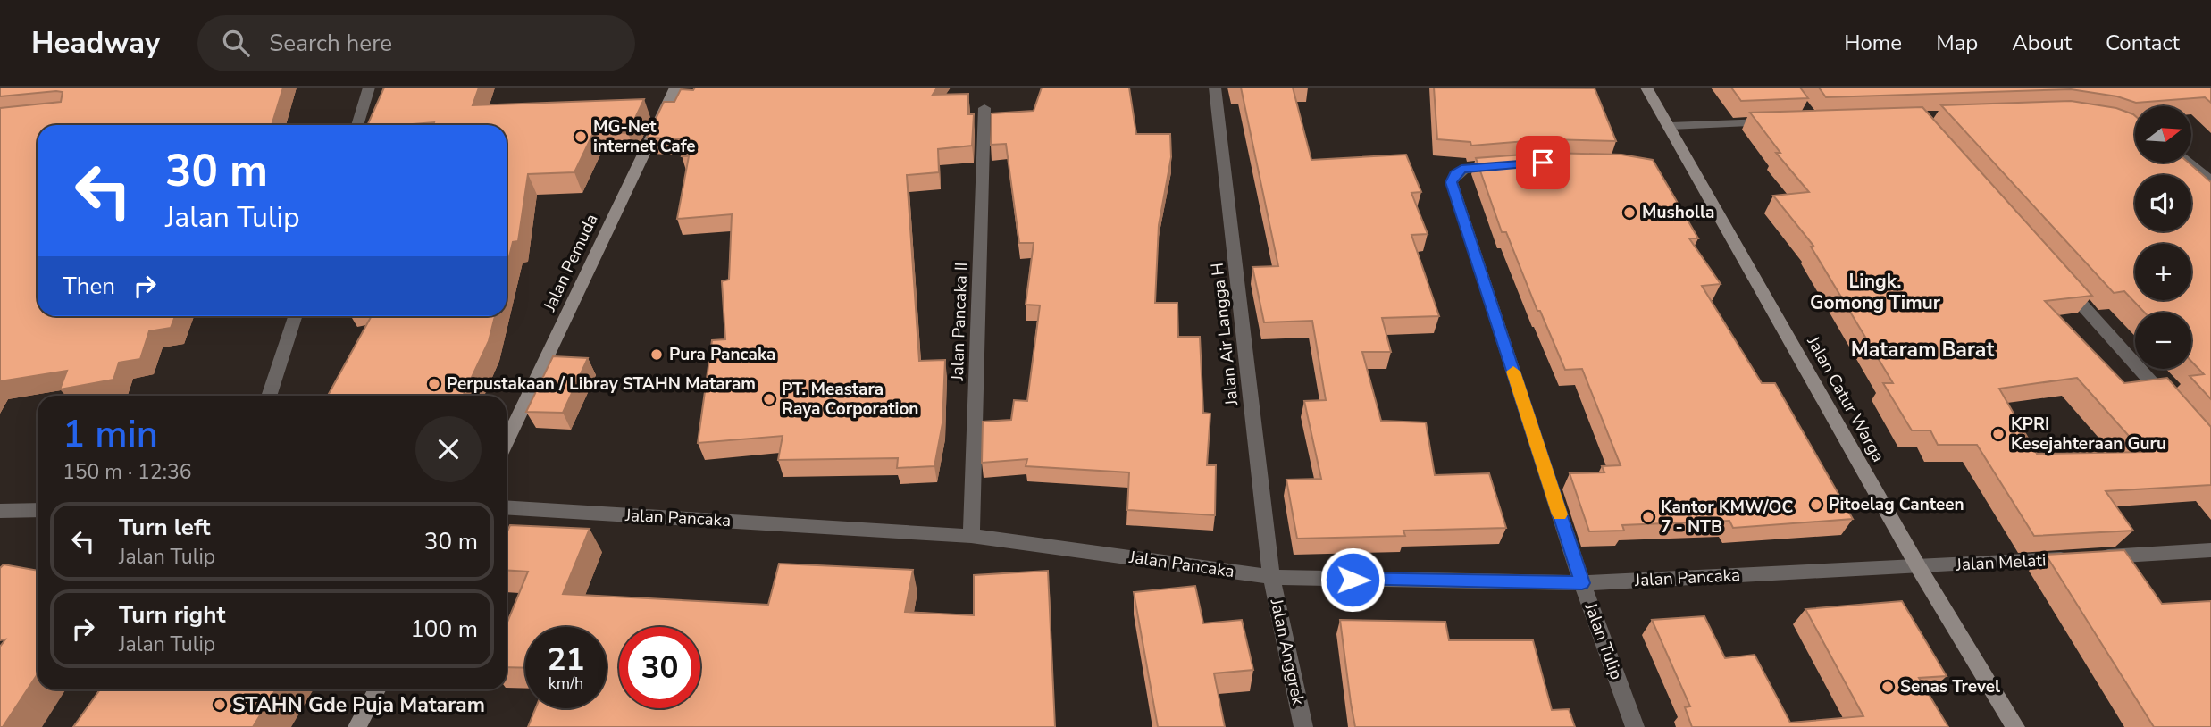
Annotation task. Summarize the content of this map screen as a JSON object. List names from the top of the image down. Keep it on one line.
{"streets":{"main road":["Jalan Pemuda","Jalan Catur Warga"],"street":["Jalan Pancaka II","Jalan Air Langga H","Jalan Pancaka","Jalan Melati","Jalan Tulip","Jalan Anggrek"]},"crossings":[["Jalan Pancaka II","Jalan Pancaka"],["Jalan Air Langga H","Jalan Pancaka"],["Jalan Air Langga H","Jalan Anggrek"],["Jalan Catur Warga","Jalan Melati"],["Jalan Pancaka","Jalan Melati"],["Jalan Pancaka","Jalan Tulip"],["Jalan Pancaka","Jalan Anggrek"]],"districts":["Lingk. Gomong Timur","Mataram Barat"],"places":["MG-Net internet Cafe","Musholla","Pura Pancaka","Perpustakaan / Libray STAHN Mataram","PT. Meastara Raya Corporation","KPRI Kesejahteraan Guru","Pitoelag Canteen","Kantor KMW/OC 7 - NTB","Senas Trevel","STAHN Gde Puja Mataram"],"north":"right","page":{"header":"Headway","search":"Search here","nav":["Home","Map","About","Contact"],"map_buttons":["+","−"],"turn":["30 m","Jalan Tulip"],"then":"Then","heading":["1 min","150 m · 12:36"],"list":[{"name":"Turn left","note":"Jalan Tulip","value":"30 m"},{"name":"Turn right","note":"Jalan Tulip","value":"100 m"}],"speed":"21 km/h","limit":"30"}}
